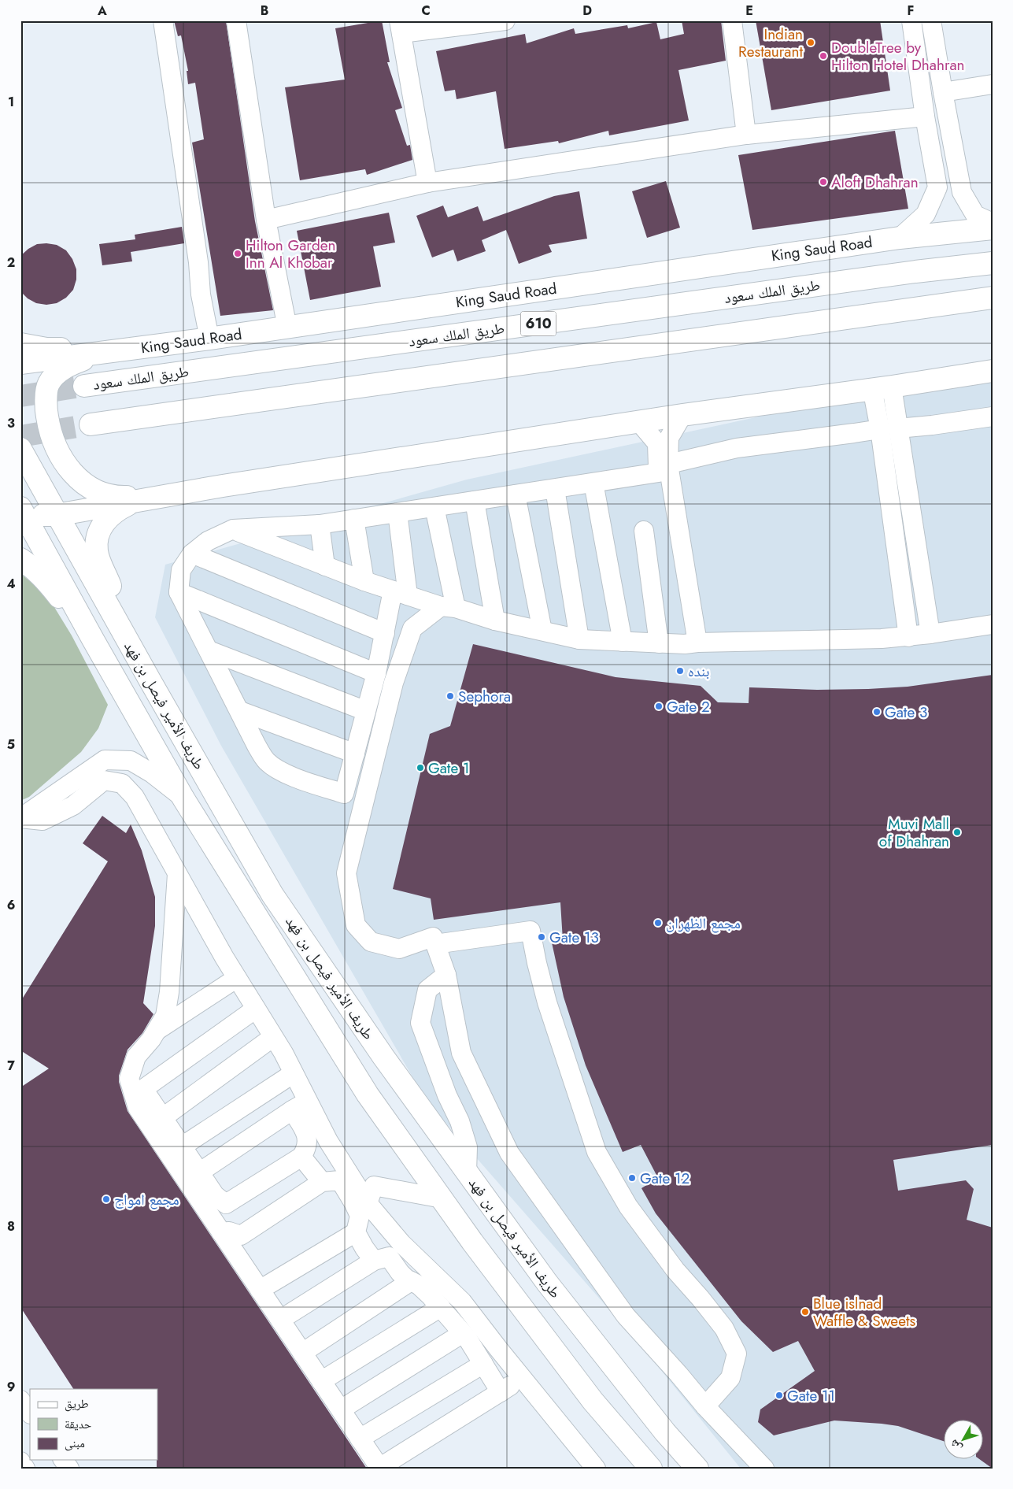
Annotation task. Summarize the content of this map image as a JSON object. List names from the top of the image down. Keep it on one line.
{"streets":{"main road":["King Saud Road","طريق الملك سعود","610","طريف الأمير فيصل بن فهد"]},"places":["Indian Restaurant","DoubleTree by Hilton Hotel Dhahran","Aloft Dhahran","Hilton Garden Inn Al Khobar","بنده","Sephora","Gate 2","Gate 3","Gate 1","Muvi Mall of Dhahran","مجمع الظهران","Gate 13","Gate 12","مجمع امواج","Blue islnad Waffle & Sweets","Gate 11"],"legend":["طريق","حديقة","مبنى"],"north":"bottom left","grid":{"columns":["A","B","C","D","E","F"],"rows":["1","2","3","4","5","6","7","8","9"]}}
